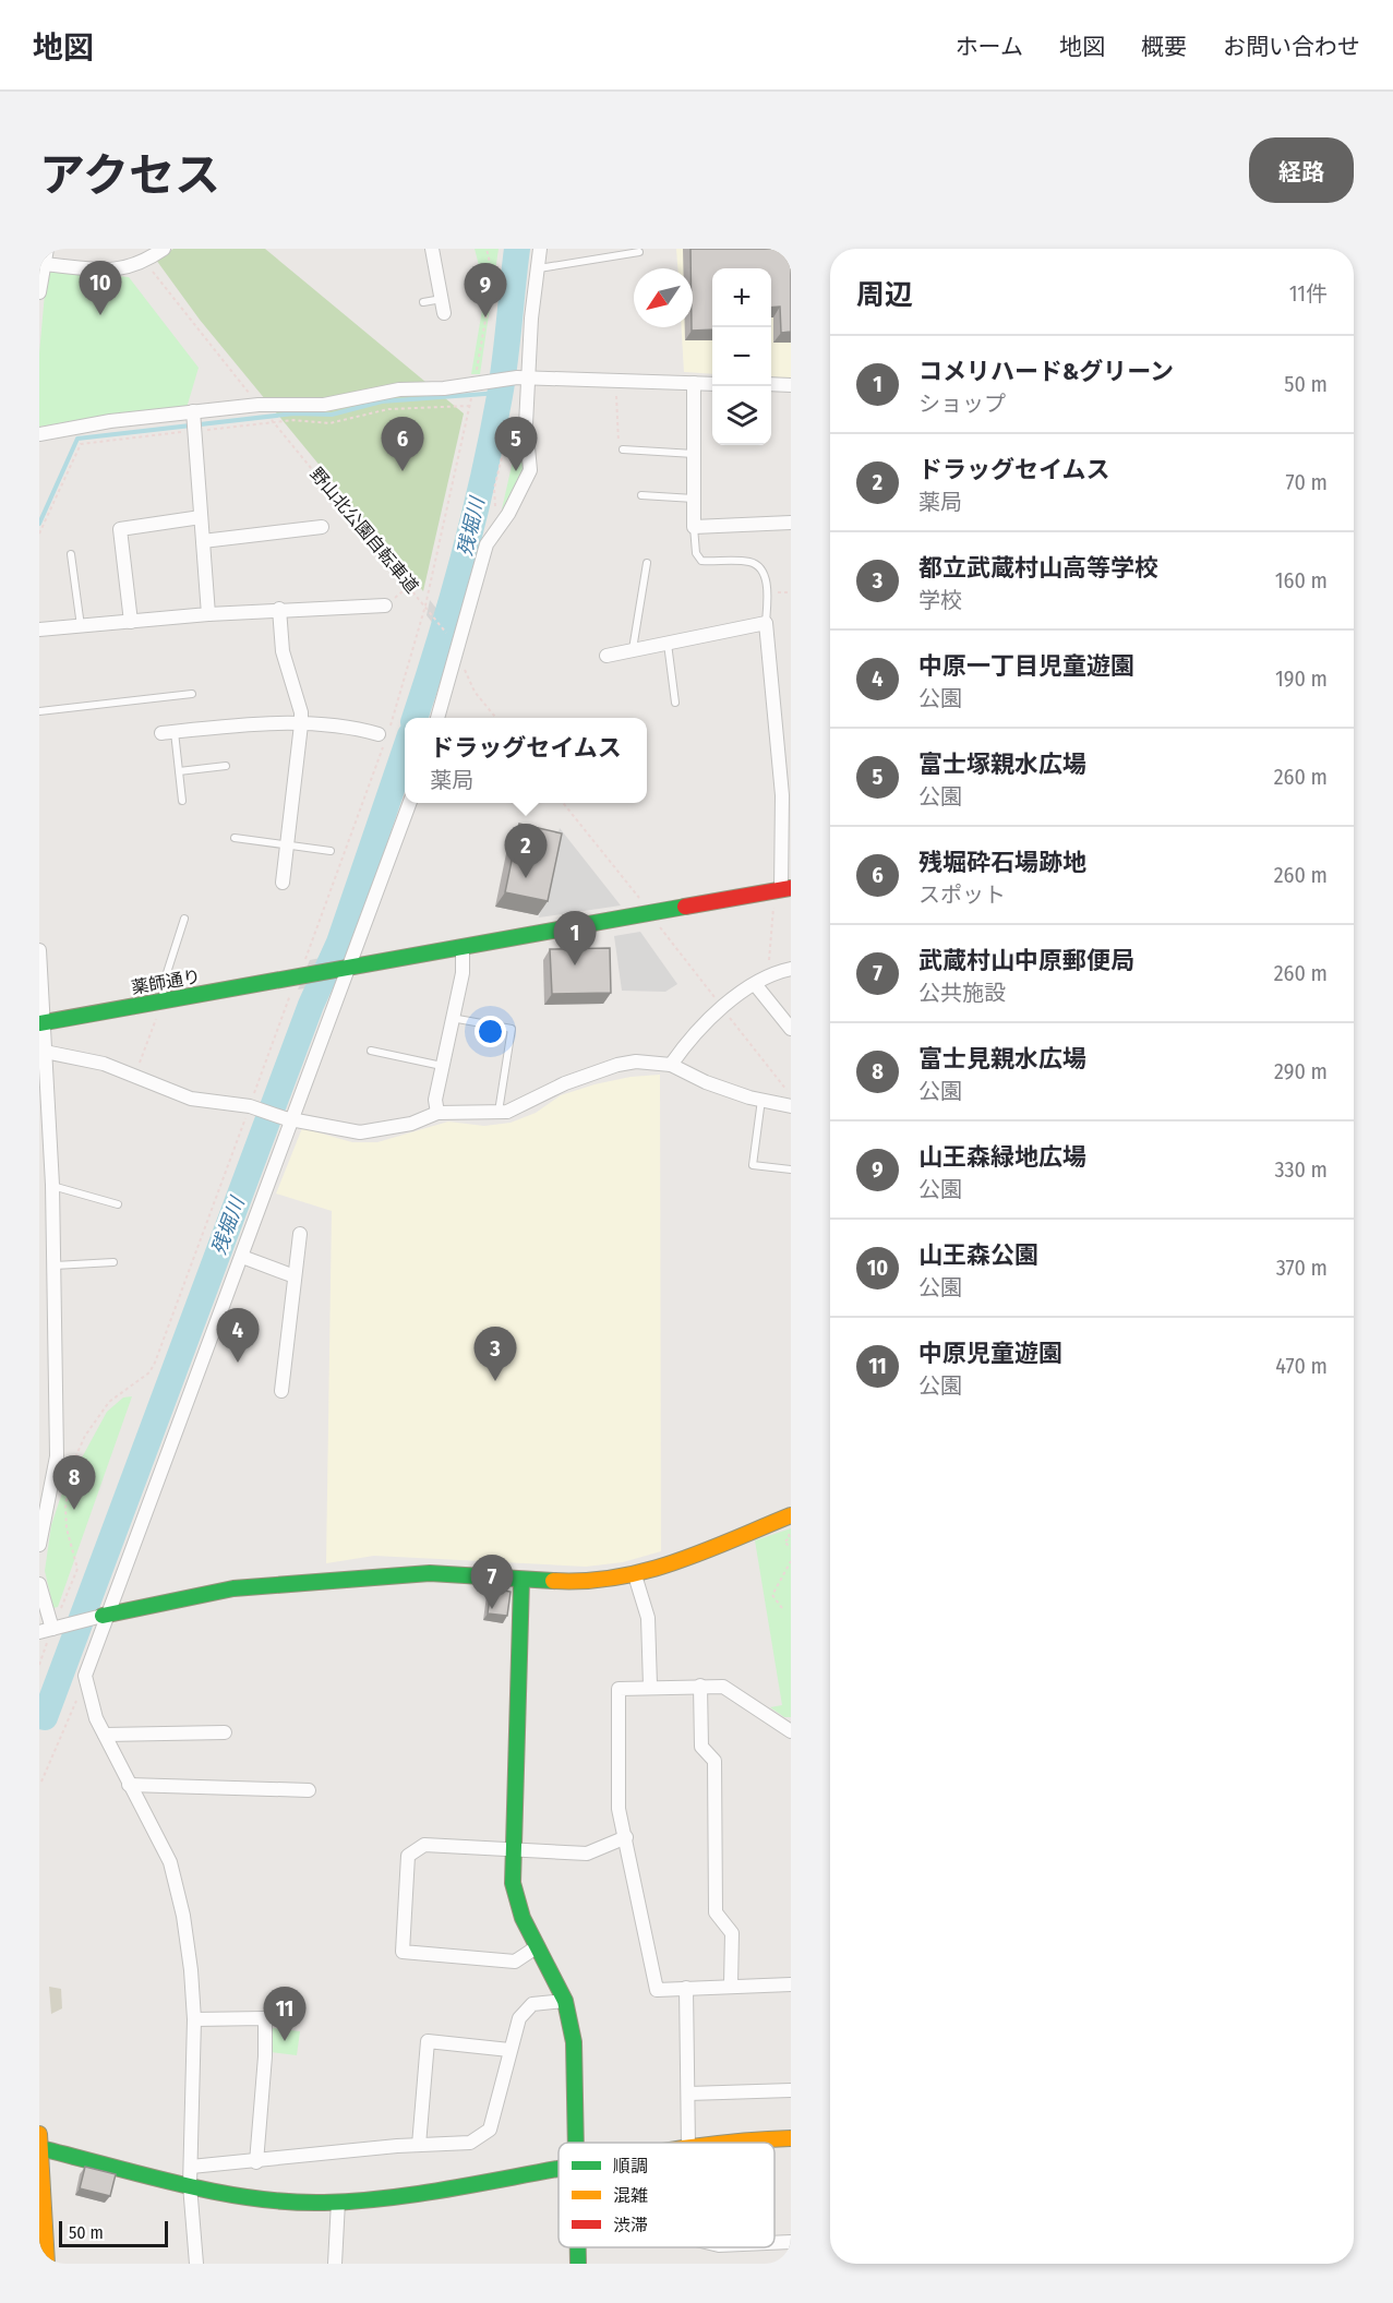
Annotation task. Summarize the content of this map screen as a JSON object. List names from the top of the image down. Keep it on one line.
{"streets":{"street":["薬師通り"],"path":["野山北公園自転車道"]},"water":["残堀川"],"legend":["順調","混雑","渋滞"],"scale_bar":"50 m","north":"bottom left","page":{"header":"地図","nav":["ホーム","地図","概要","お問い合わせ"],"title":"アクセス","buttons":"経路","heading":["周辺","11件"],"pins":["10","9","5","6","2","1","4","3","8","7","11"],"map_buttons":["+","−"],"list":[{"mark":"1","name":"コメリハード&グリーン","note":"ショップ","value":"50 m"},{"mark":"2","name":"ドラッグセイムス","note":"薬局","value":"70 m"},{"mark":"3","name":"都立武蔵村山高等学校","note":"学校","value":"160 m"},{"mark":"4","name":"中原一丁目児童遊園","note":"公園","value":"190 m"},{"mark":"5","name":"富士塚親水広場","note":"公園","value":"260 m"},{"mark":"6","name":"残堀砕石場跡地","note":"スポット","value":"260 m"},{"mark":"7","name":"武蔵村山中原郵便局","note":"公共施設","value":"260 m"},{"mark":"8","name":"富士見親水広場","note":"公園","value":"290 m"},{"mark":"9","name":"山王森緑地広場","note":"公園","value":"330 m"},{"mark":"10","name":"山王森公園","note":"公園","value":"370 m"},{"mark":"11","name":"中原児童遊園","note":"公園","value":"470 m"}],"popup":["ドラッグセイムス","薬局"],"scale":"50 m"}}
